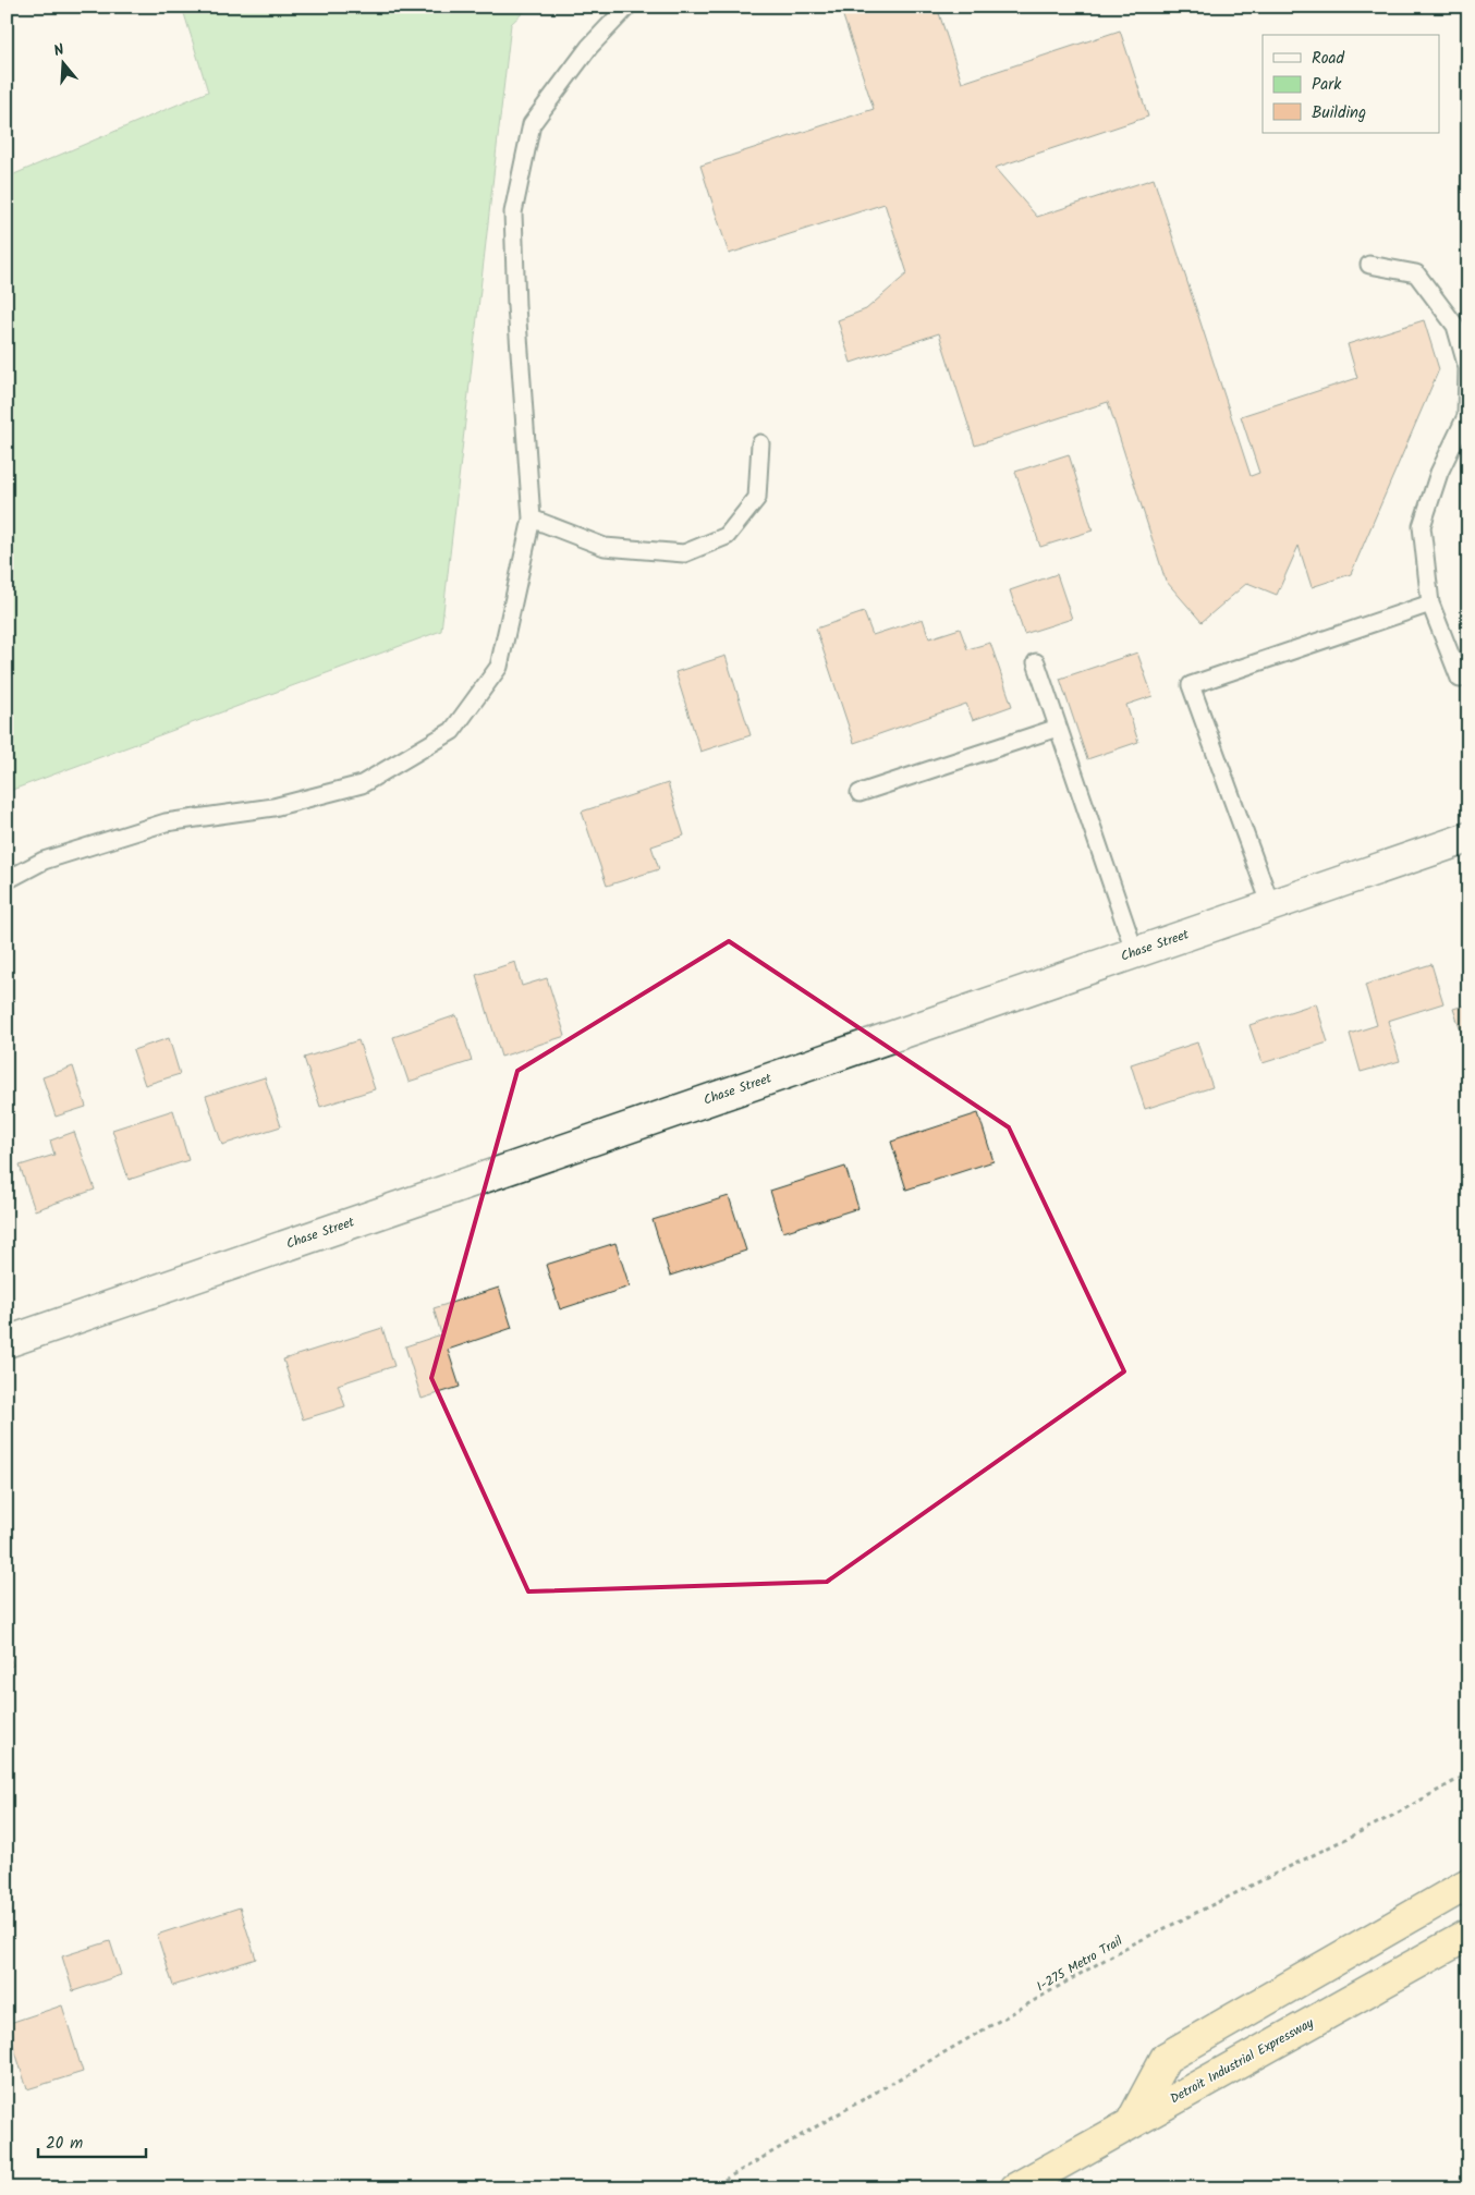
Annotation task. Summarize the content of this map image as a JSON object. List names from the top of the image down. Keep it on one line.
{"streets":{"highway":["Detroit Industrial Expressway"],"street":["Chase Street"],"path":["I-275 Metro Trail"]},"legend":["Road","Park","Building"],"scale_bar":"20 m","north":"top"}
